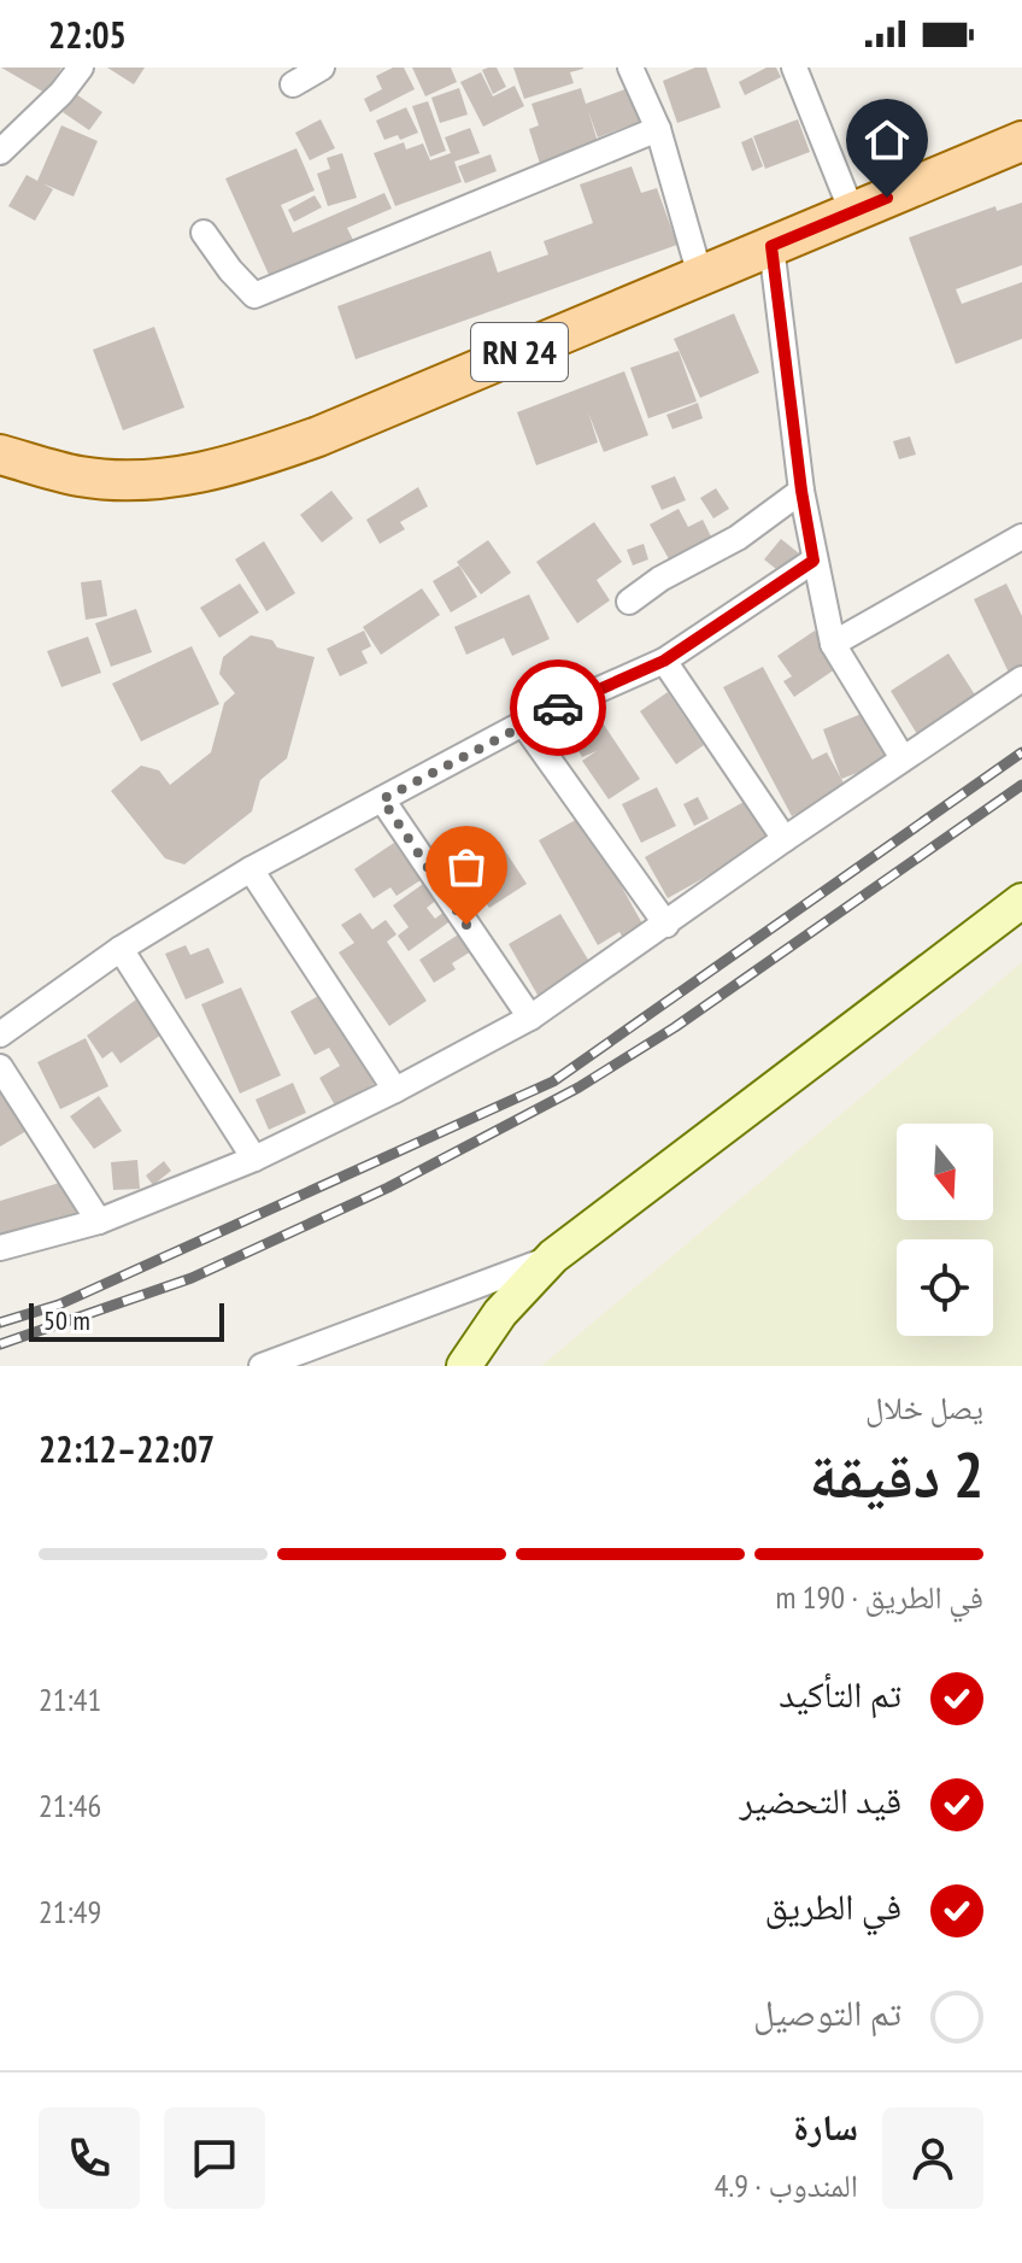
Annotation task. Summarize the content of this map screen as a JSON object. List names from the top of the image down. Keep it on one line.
{"streets":{"main road":["RN 24"]},"scale_bar":"50 m","north":"bottom","page":{"status":"22:05","scale":"50 m","heading":["2 دقيقة","يصل خلال","22:07–22:12"],"panel":["سارة","المندوب · 4.9"],"bar":"في الطريق · 190 m","list":[["تم التأكيد","21:41"],["قيد التحضير","21:46"],["في الطريق","21:49"],"تم التوصيل"]}}
